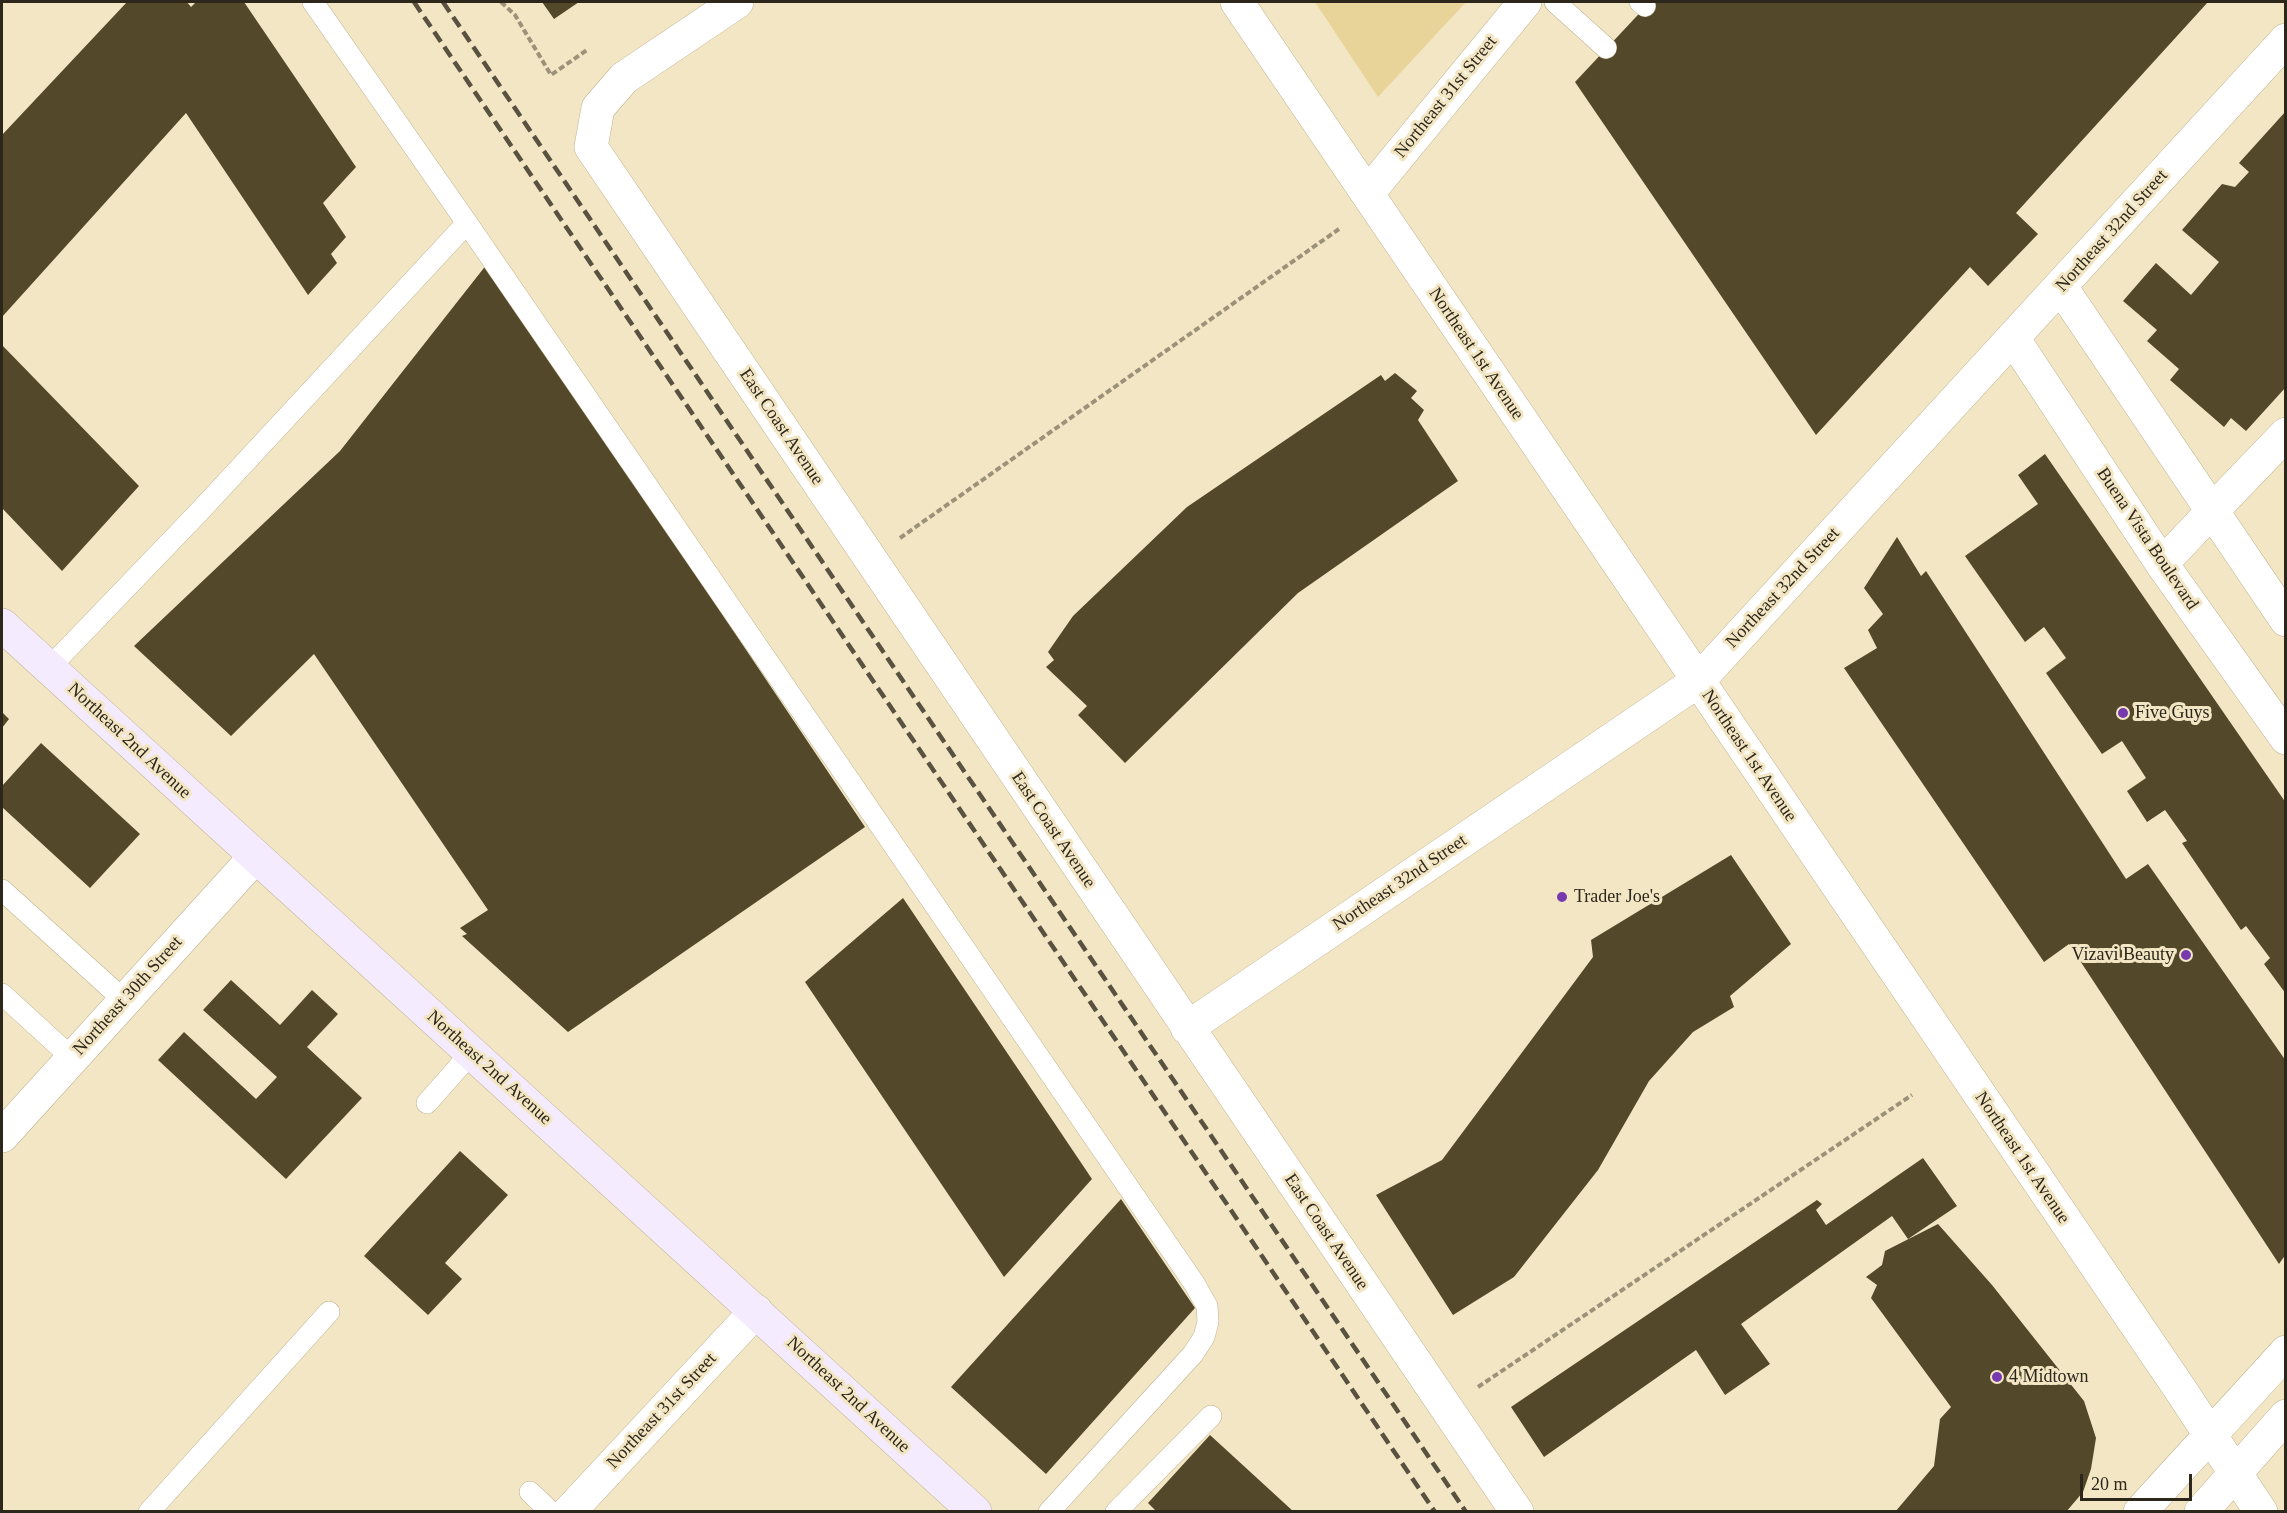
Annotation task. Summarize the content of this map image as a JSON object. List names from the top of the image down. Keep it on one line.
{"streets":{"main road":["Northeast 2nd Avenue"],"street":["Northeast 31st Street","Northeast 32nd Street","Northeast 1st Avenue","East Coast Avenue","Buena Vista Boulevard","Northeast 30th Street"]},"crossings":[["Northeast 31st Street","Northeast 1st Avenue"],["Northeast 31st Street","Northeast 2nd Avenue"],["Northeast 32nd Street","Northeast 1st Avenue"],["Northeast 32nd Street","East Coast Avenue"],["Northeast 32nd Street","Buena Vista Boulevard"],["Northeast 2nd Avenue","Northeast 30th Street"]],"places":["Five Guys","Trader Joe's","Vizavi Beauty","4 Midtown"],"scale_bar":"20 m"}
